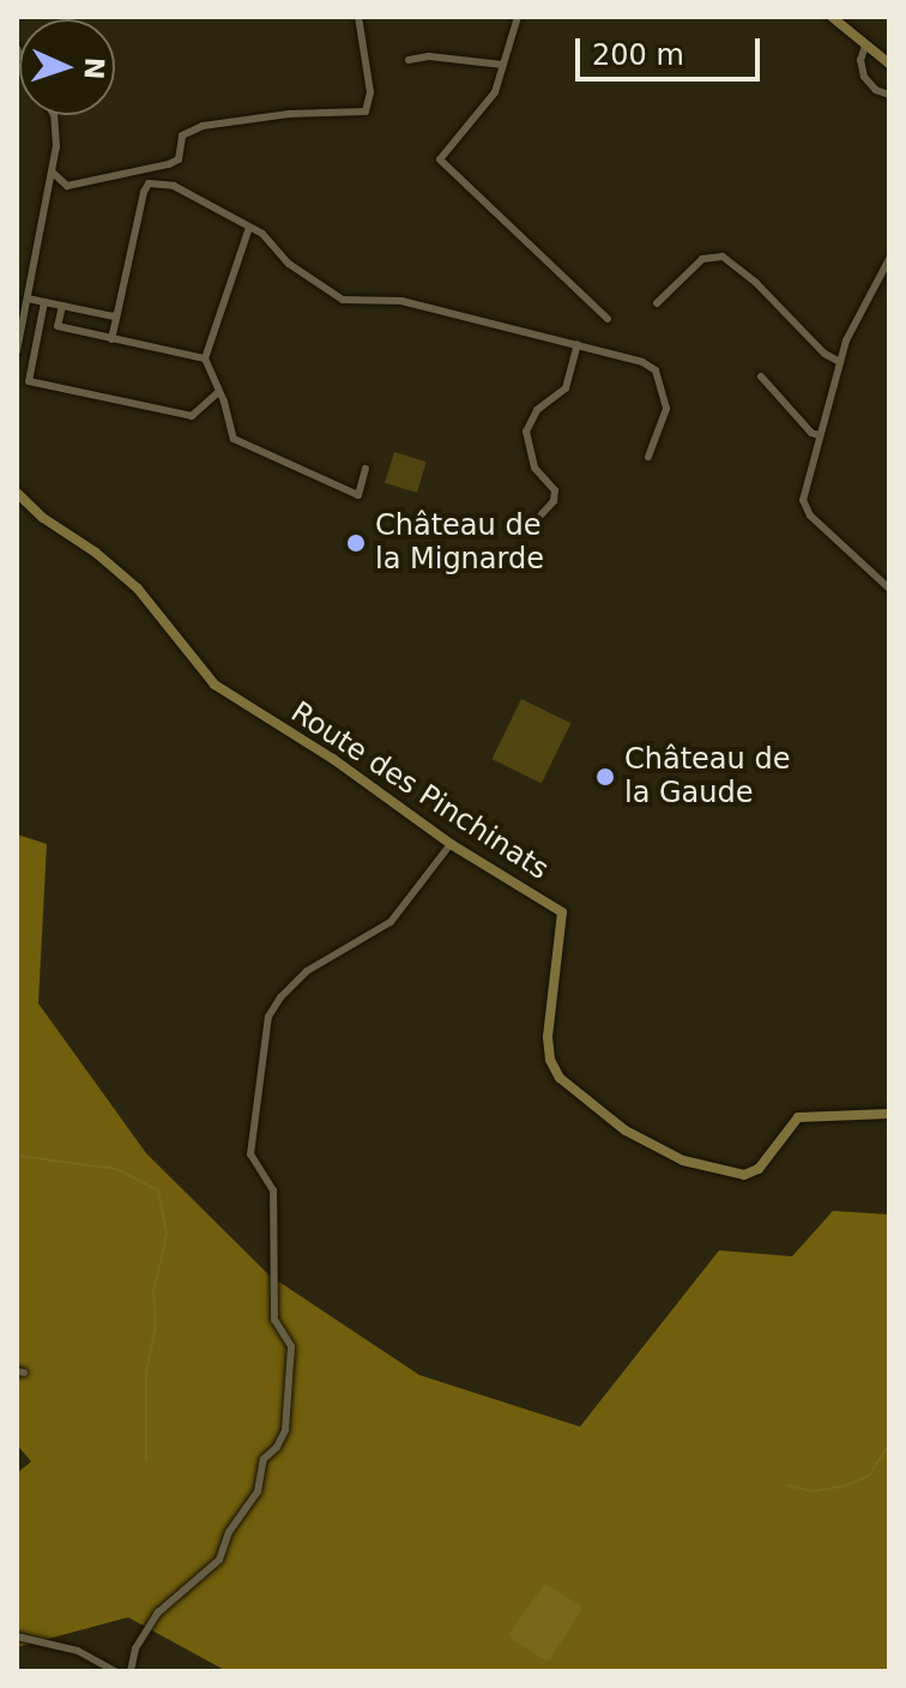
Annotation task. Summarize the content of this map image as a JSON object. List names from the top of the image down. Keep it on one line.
{"streets":{"street":["Route des Pinchinats"]},"places":["Château de la Mignarde","Château de la Gaude"],"scale_bar":"200 m","north":"right"}
